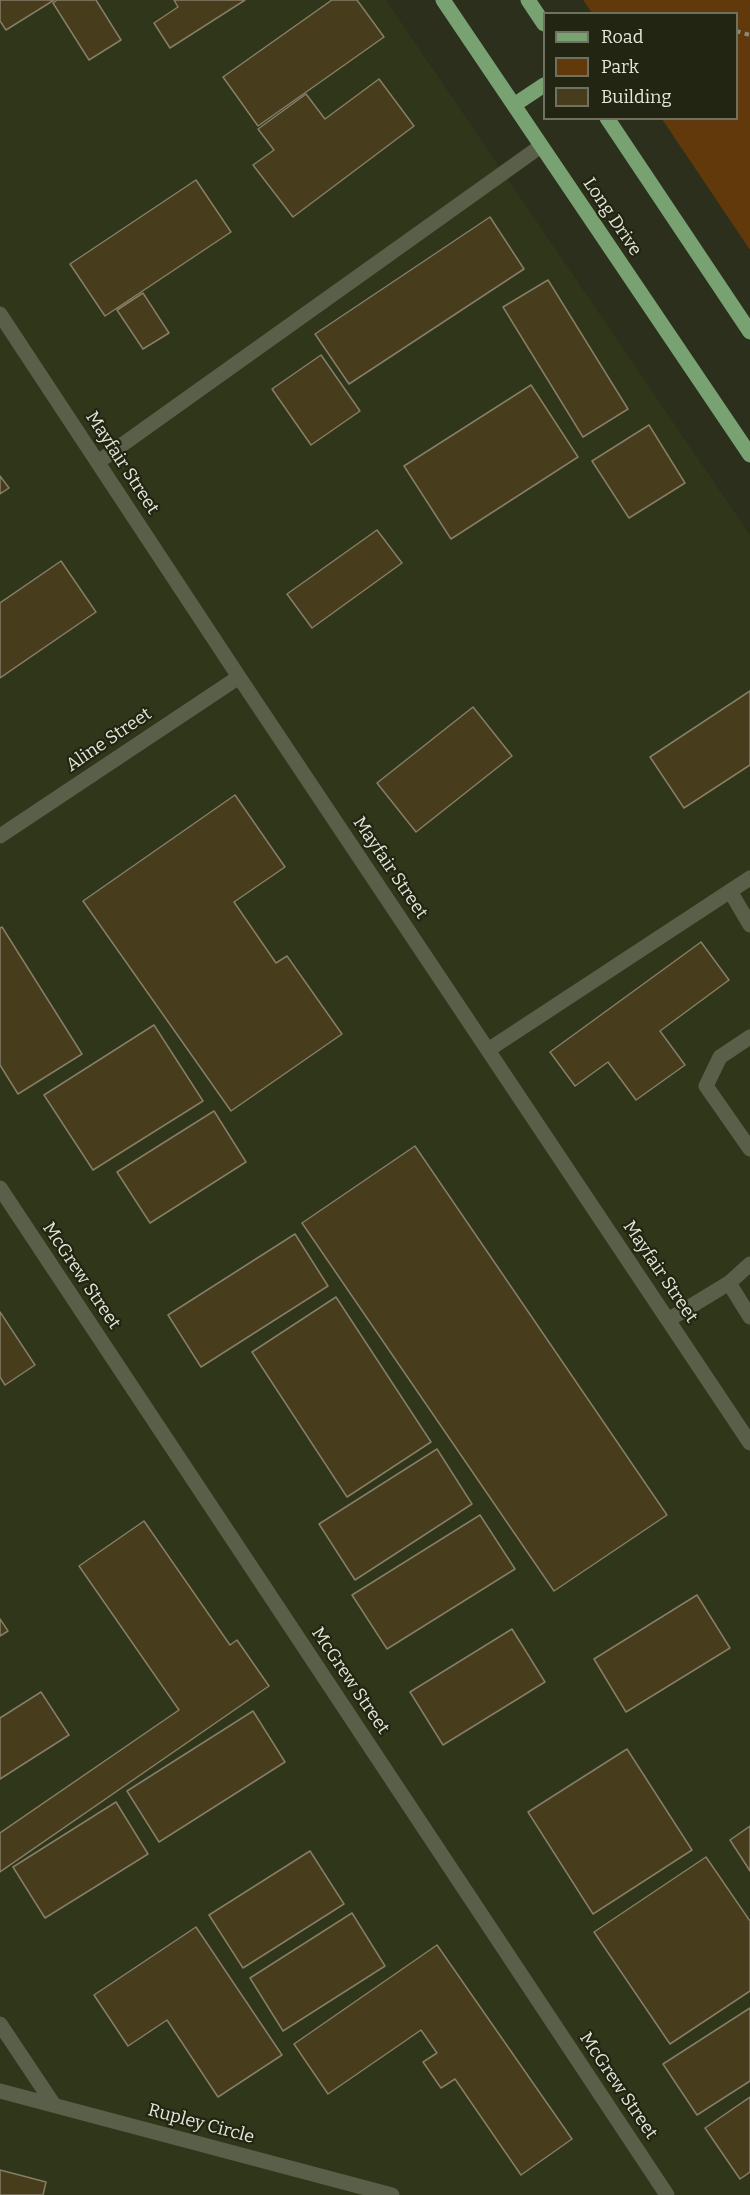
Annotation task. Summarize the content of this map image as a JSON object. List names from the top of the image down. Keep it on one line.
{"streets":{"main road":["Long Drive"],"street":["Mayfair Street","Aline Street","McGrew Street","Rupley Circle"]},"crossings":[["Mayfair Street","Aline Street"]],"legend":["Road","Park","Building"]}
